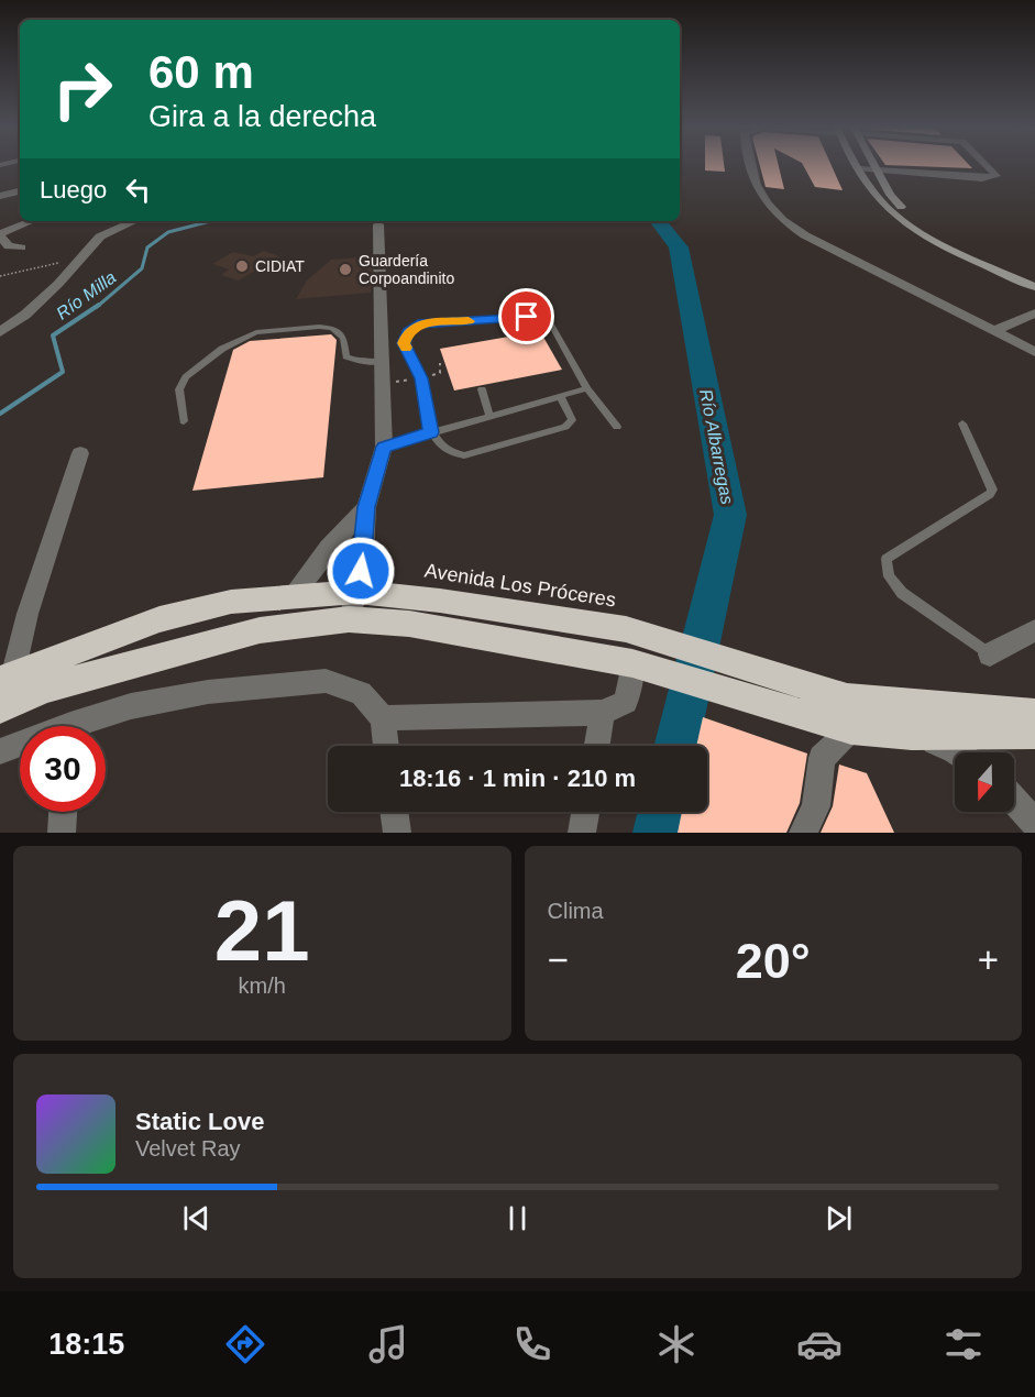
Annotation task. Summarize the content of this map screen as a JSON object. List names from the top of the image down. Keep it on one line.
{"streets":{"highway":["Avenida Los Próceres"]},"water":["Río Milla","Río Albarregas"],"places":["CIDIAT","Guardería Corpoandinito"],"north":"bottom","page":{"turn":["60 m","Gira a la derecha"],"then":"Luego","limit":"30","trip":"18:16 · 1 min · 210 m","tile":[["21","km/h"],"Clima"],"heat":["−","20°","+"],"song":["Static Love","Velvet Ray"],"tabs":"18:15"}}
